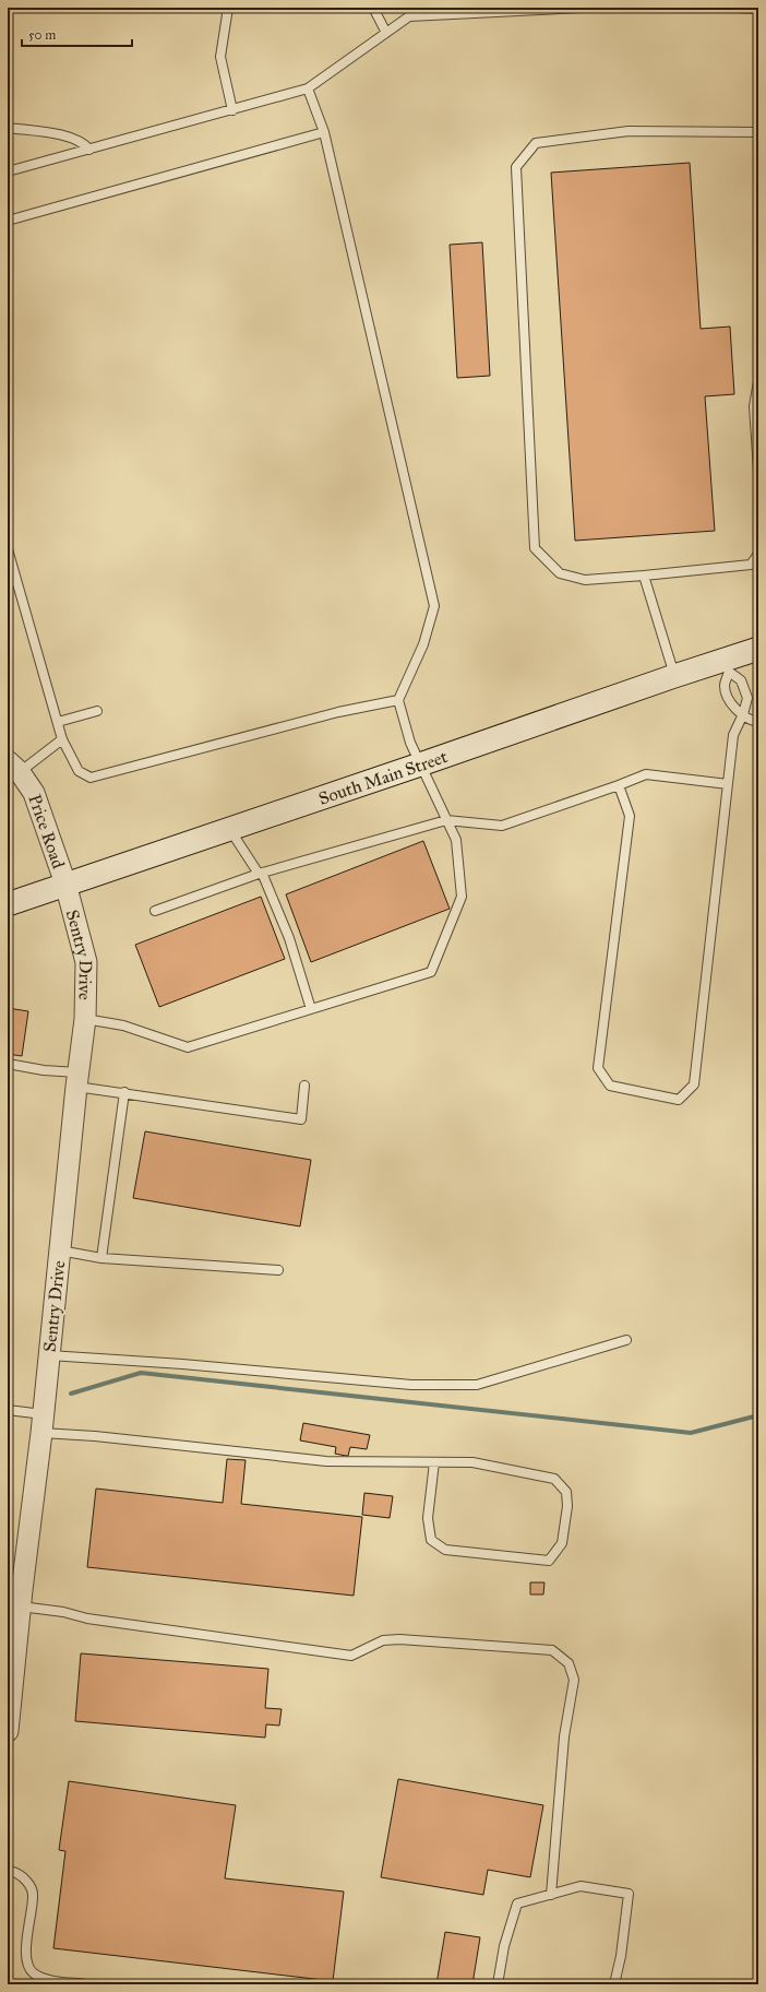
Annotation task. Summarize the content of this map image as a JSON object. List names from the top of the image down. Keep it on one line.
{"streets":{"main road":["South Main Street"],"street":["Price Road","Sentry Drive"]},"crossings":[["South Main Street","Price Road"],["South Main Street","Sentry Drive"],["Price Road","Sentry Drive"]],"scale_bar":"50 m"}
